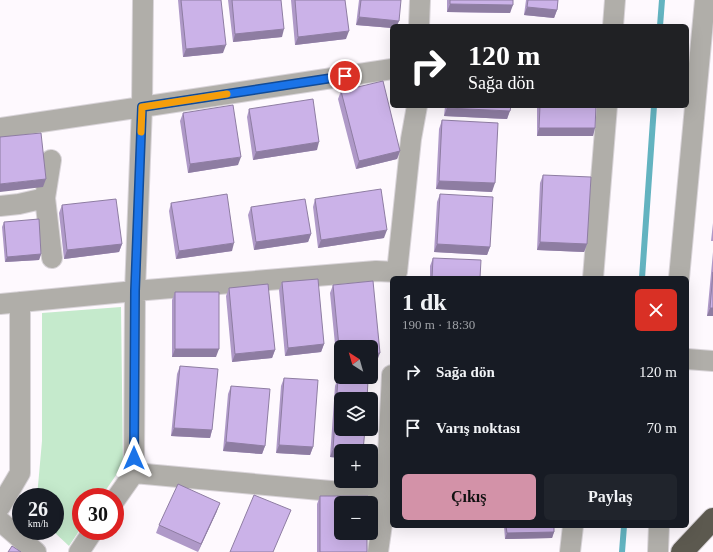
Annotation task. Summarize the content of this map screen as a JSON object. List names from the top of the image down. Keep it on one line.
{"north":"top left","page":{"turn":["120 m","Sağa dön"],"heading":["1 dk","190 m · 18:30"],"map_buttons":["+","−"],"list":[{"name":"Sağa dön","value":"120 m"},{"name":"Varış noktası","value":"70 m"}],"buttons":["Çıkış","Paylaş"],"speed":"26 km/h","limit":"30"}}
